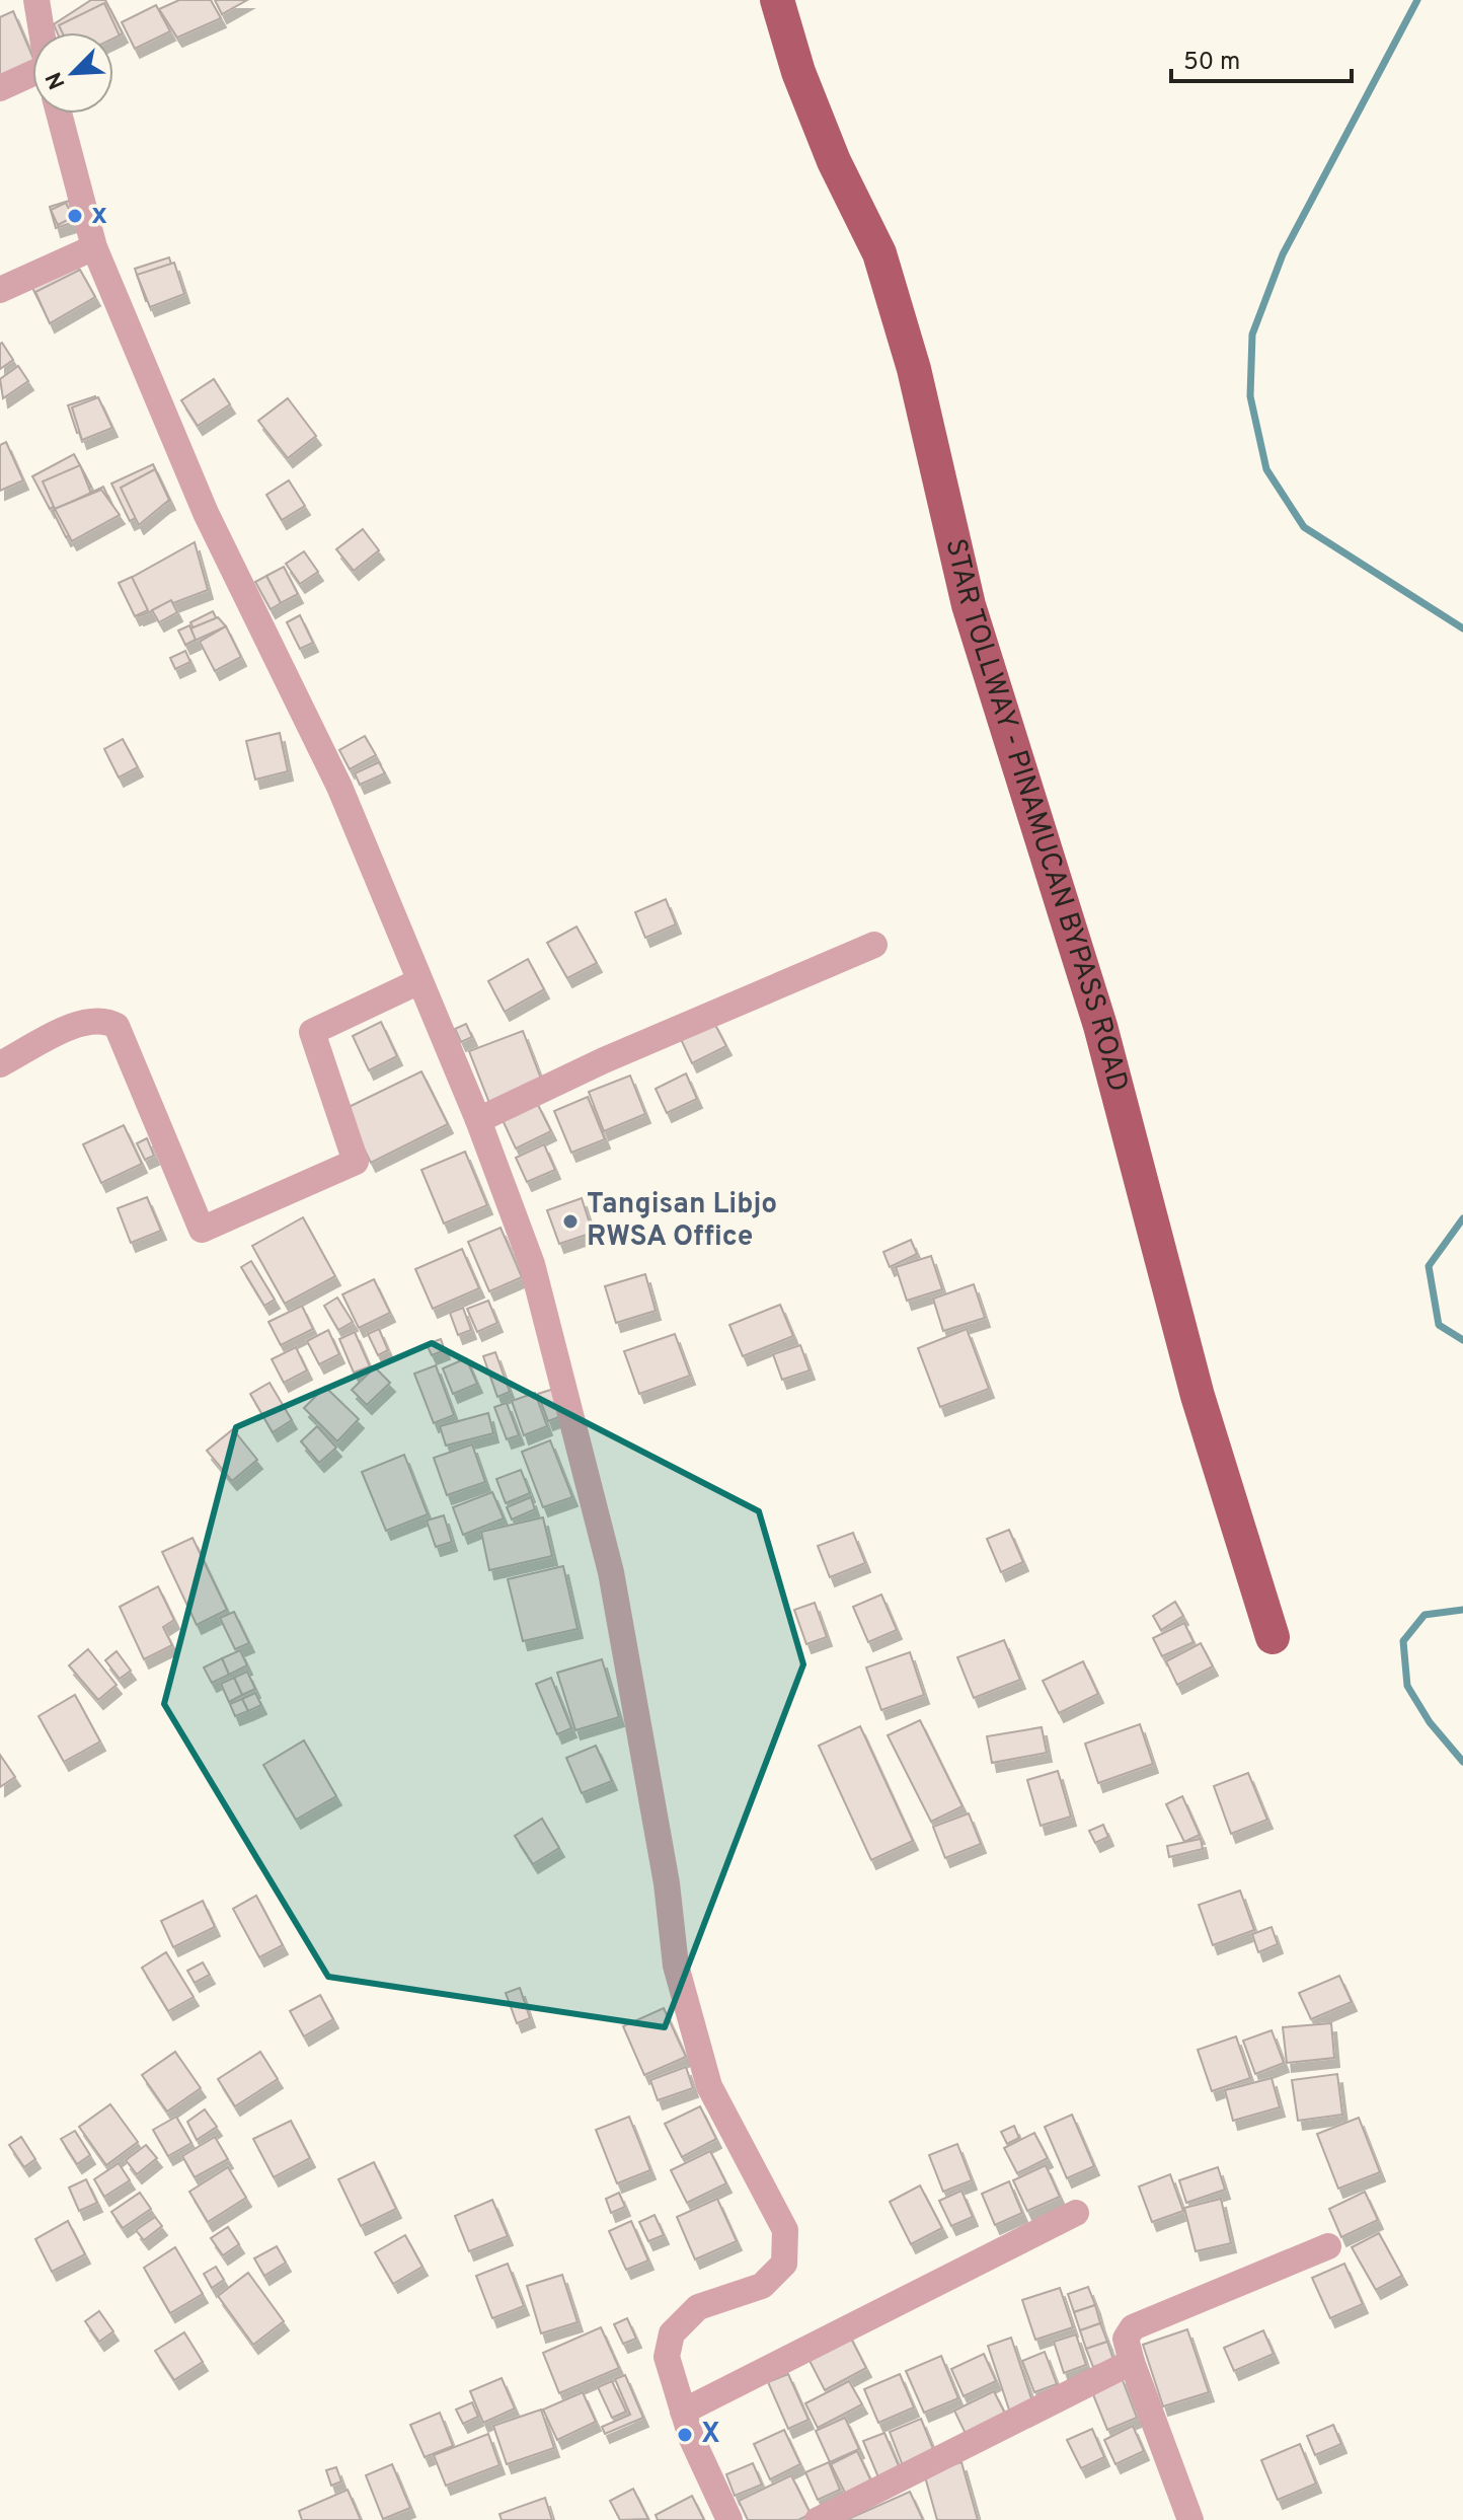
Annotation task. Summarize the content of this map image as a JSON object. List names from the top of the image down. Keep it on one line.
{"streets":{"main road":["STAR TOLLWAY - PINAMUCAN BYPASS ROAD"]},"places":["x","Tangisan Libjo RWSA Office","X"],"scale_bar":"50 m","north":"bottom left"}
